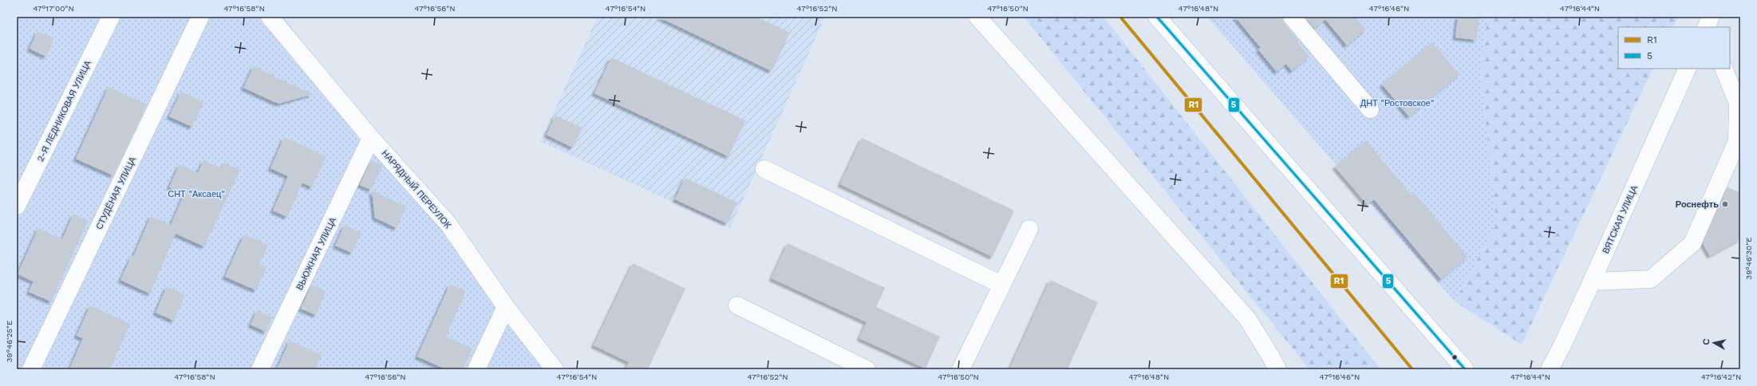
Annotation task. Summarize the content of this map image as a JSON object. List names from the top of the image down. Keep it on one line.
{"streets":{"street":["2-Я ЛЕДНИКОВАЯ УЛИЦА","НАРЯДНЫЙ ПЕРЕУЛОК","СТУДЁНАЯ УЛИЦА","ВЯТСКАЯ УЛИЦА","ВЬЮЖНАЯ УЛИЦА"]},"crossings":[["НАРЯДНЫЙ ПЕРЕУЛОК","ВЬЮЖНАЯ УЛИЦА"]],"parks":["ДНТ \"Ростовское\"","СНТ \"Аксаец\""],"places":["Роснефть"],"lines":["transit line R1","transit line 5"],"legend":["R1","5"],"north":"left","coordinates":["47°17'00\"N","47°16'58\"N","47°16'56\"N","47°16'54\"N","47°16'52\"N","47°16'50\"N","47°16'48\"N","47°16'46\"N","47°16'44\"N","39°46'30\"E","39°46'25\"E","47°16'42\"N"]}
